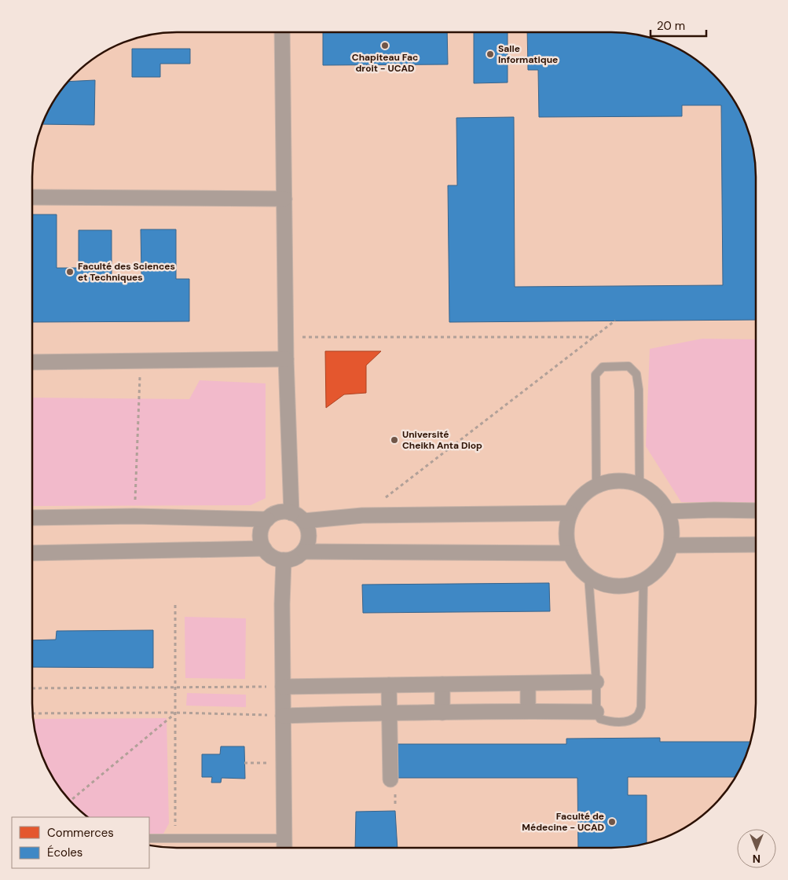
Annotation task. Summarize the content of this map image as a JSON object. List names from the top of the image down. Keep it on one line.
{"places":["Chapiteau Fac droit - UCAD","Salle Informatique","Faculté des Sciences et Techniques","Université Cheikh Anta Diop","Faculté de Médecine - UCAD"],"legend":["Commerces","Écoles"],"scale_bar":"20 m","north":"bottom"}
